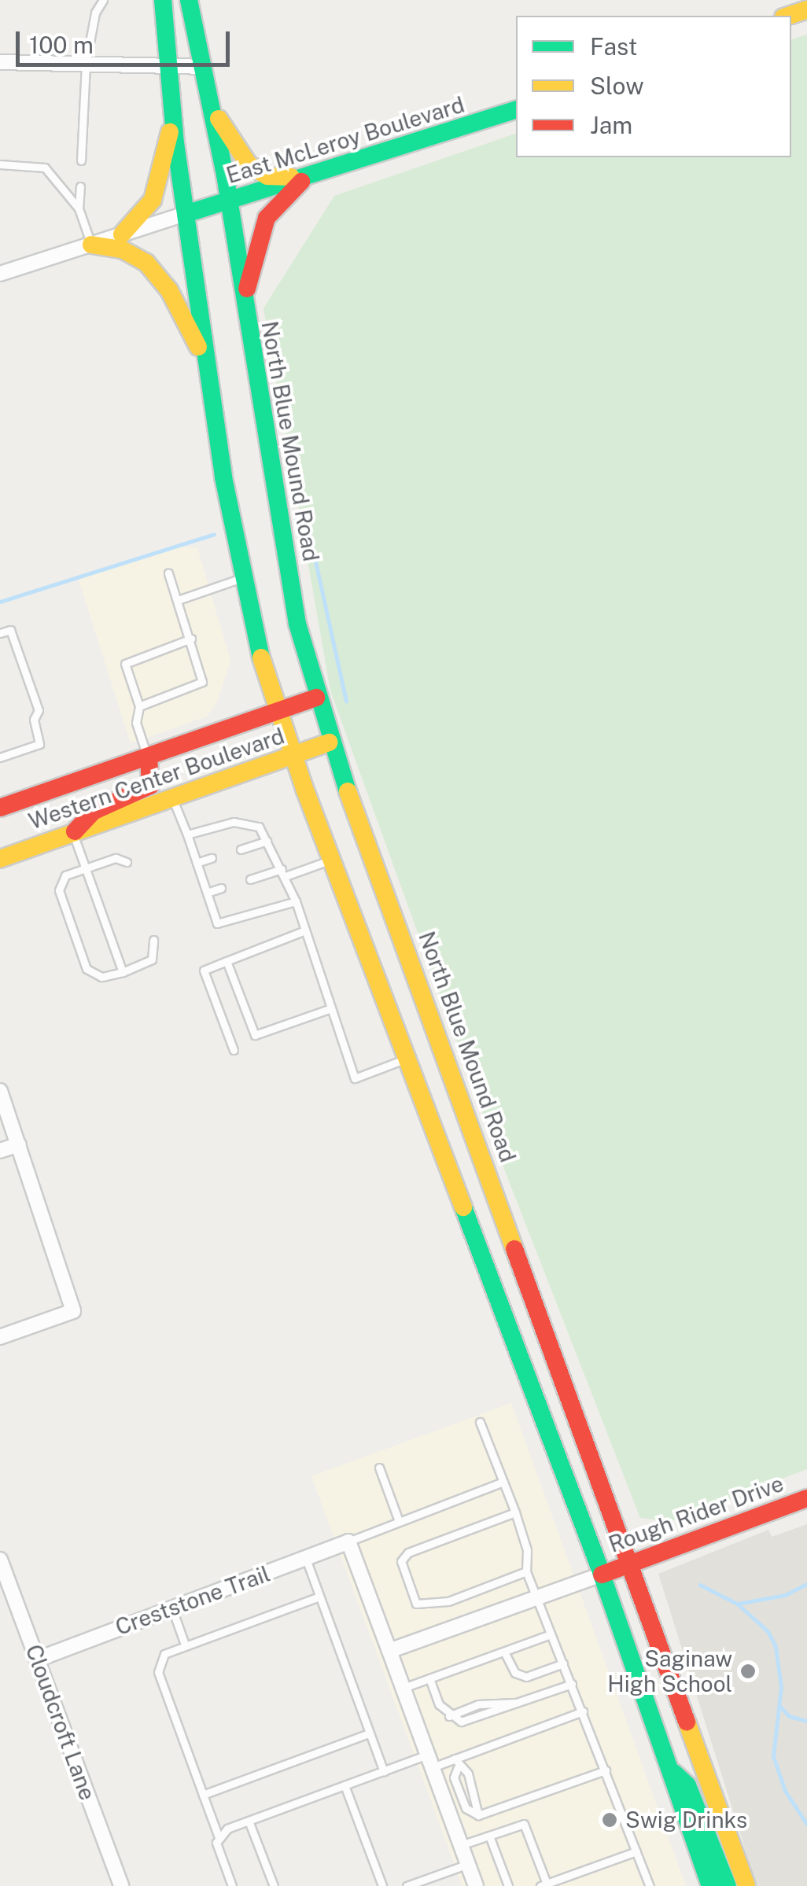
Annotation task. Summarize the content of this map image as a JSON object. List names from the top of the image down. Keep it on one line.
{"streets":{"main road":["East McLeroy Boulevard","North Blue Mound Road","Western Center Boulevard","Rough Rider Drive"],"street":["Creststone Trail","Cloudcroft Lane"]},"crossings":[["East McLeroy Boulevard","North Blue Mound Road"],["North Blue Mound Road","Western Center Boulevard"],["North Blue Mound Road","Rough Rider Drive"],["Creststone Trail","Cloudcroft Lane"]],"places":["Saginaw High School","Swig Drinks"],"legend":["Fast","Slow","Jam"],"scale_bar":"100 m"}
